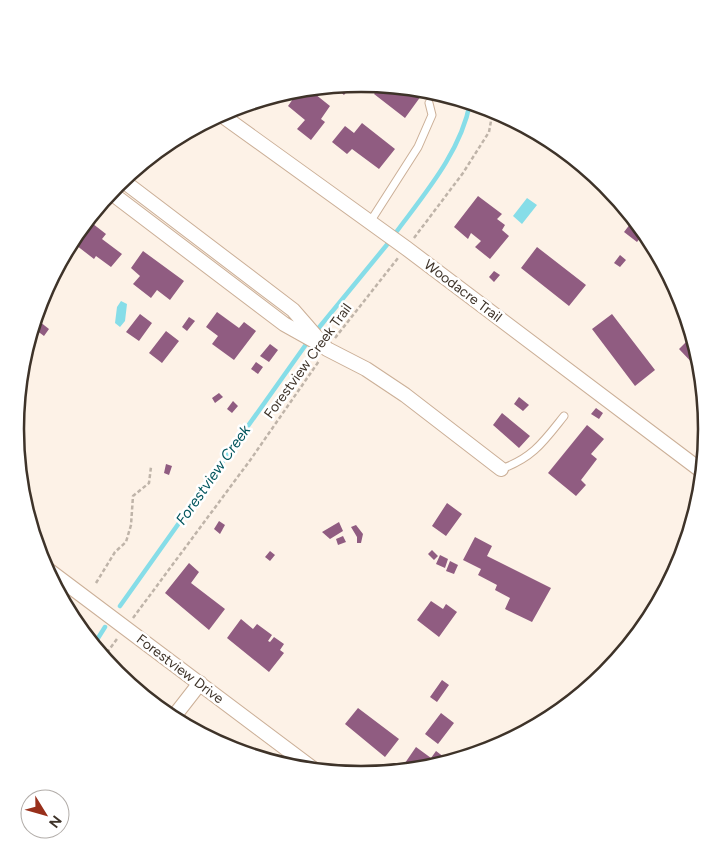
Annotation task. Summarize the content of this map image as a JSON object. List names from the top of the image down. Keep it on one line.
{"streets":{"street":["Woodacre Trail","Forestview Drive"],"path":["Forestview Creek Trail"]},"crossings":[["Woodacre Trail","Forestview Creek Trail"]],"water":["Forestview Creek"],"north":"bottom right"}
